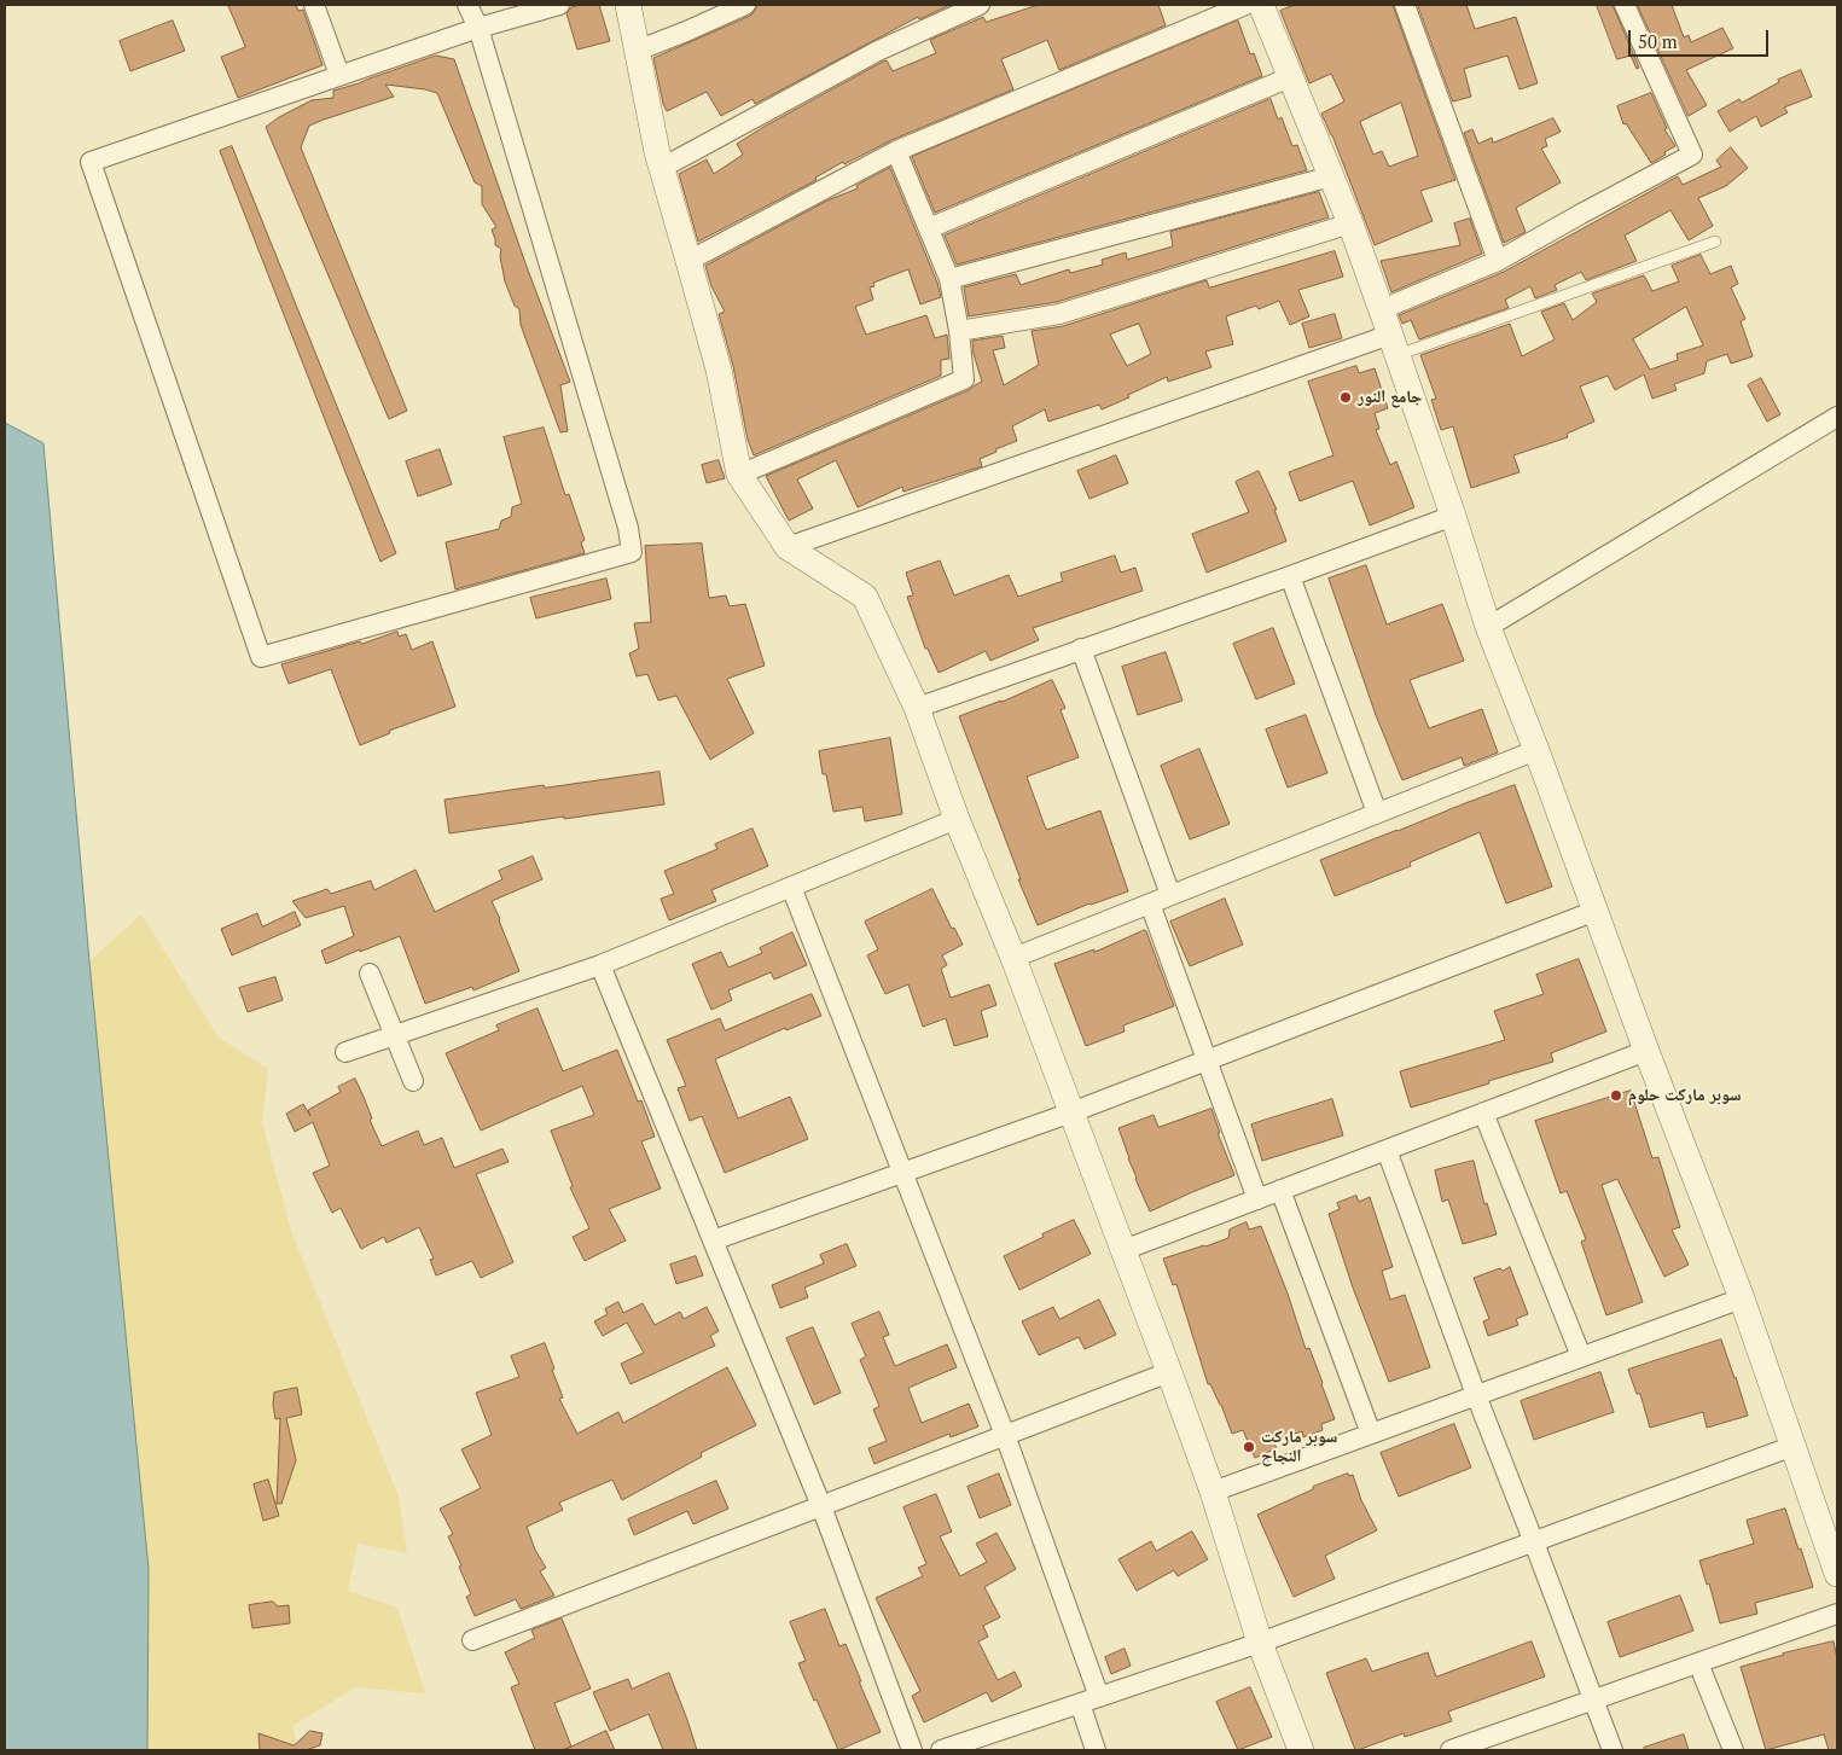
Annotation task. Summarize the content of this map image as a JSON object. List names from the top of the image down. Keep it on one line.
{"places":["جامع النور","سوبر ماركت حلوم","سوبر ماركت النجاح"],"scale_bar":"50 m"}
